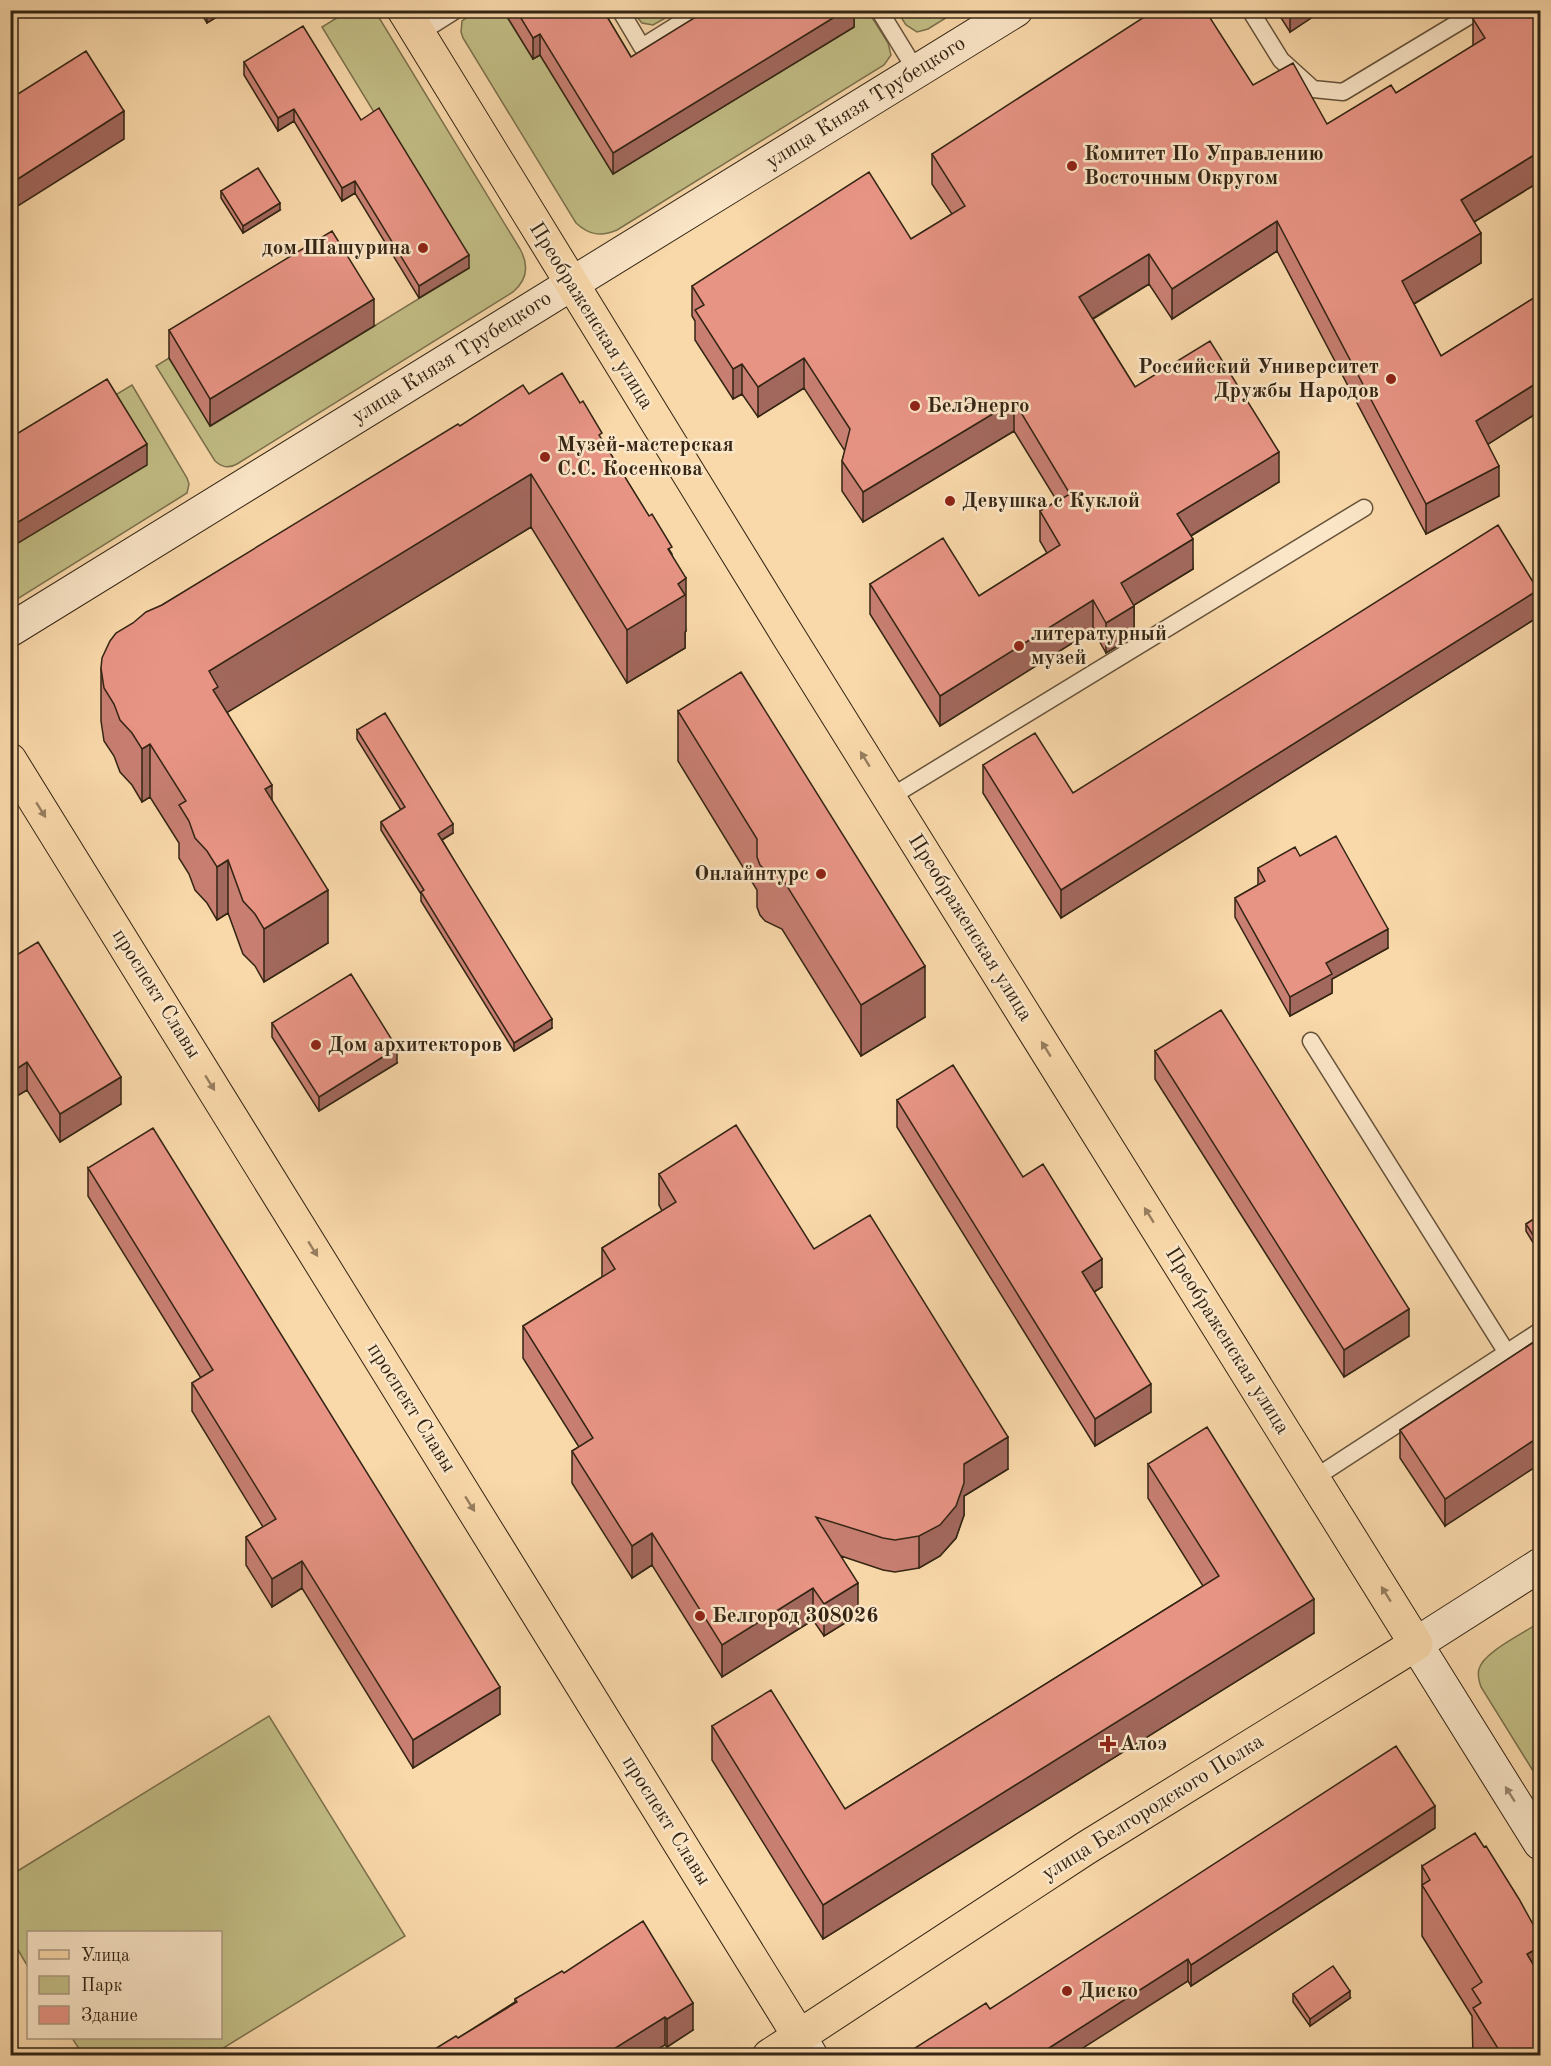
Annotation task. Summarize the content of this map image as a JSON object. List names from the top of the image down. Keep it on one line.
{"streets":{"main road":["Преображенская улица","проспект Славы","улица Белгородского Полка"],"street":["улица Князя Трубецкого"]},"crossings":[["улица Князя Трубецкого","Преображенская улица"],["Преображенская улица","улица Белгородского Полка"],["проспект Славы","улица Белгородского Полка"]],"one_way":["Преображенская улица","проспект Славы"],"places":{"other":["Комитет По Управлению Восточным Округом","дом Шашурина","Российский Университет Дружбы Народов","БелЭнерго","Музей-мастерская С.С. Косенкова","Девушка с Куклой","литературный музей","Онлайнтурс","Дом архитекторов","Белгород 308026","Диско"],"health":["Алоэ"]},"legend":["Улица","Парк","Здание"]}
